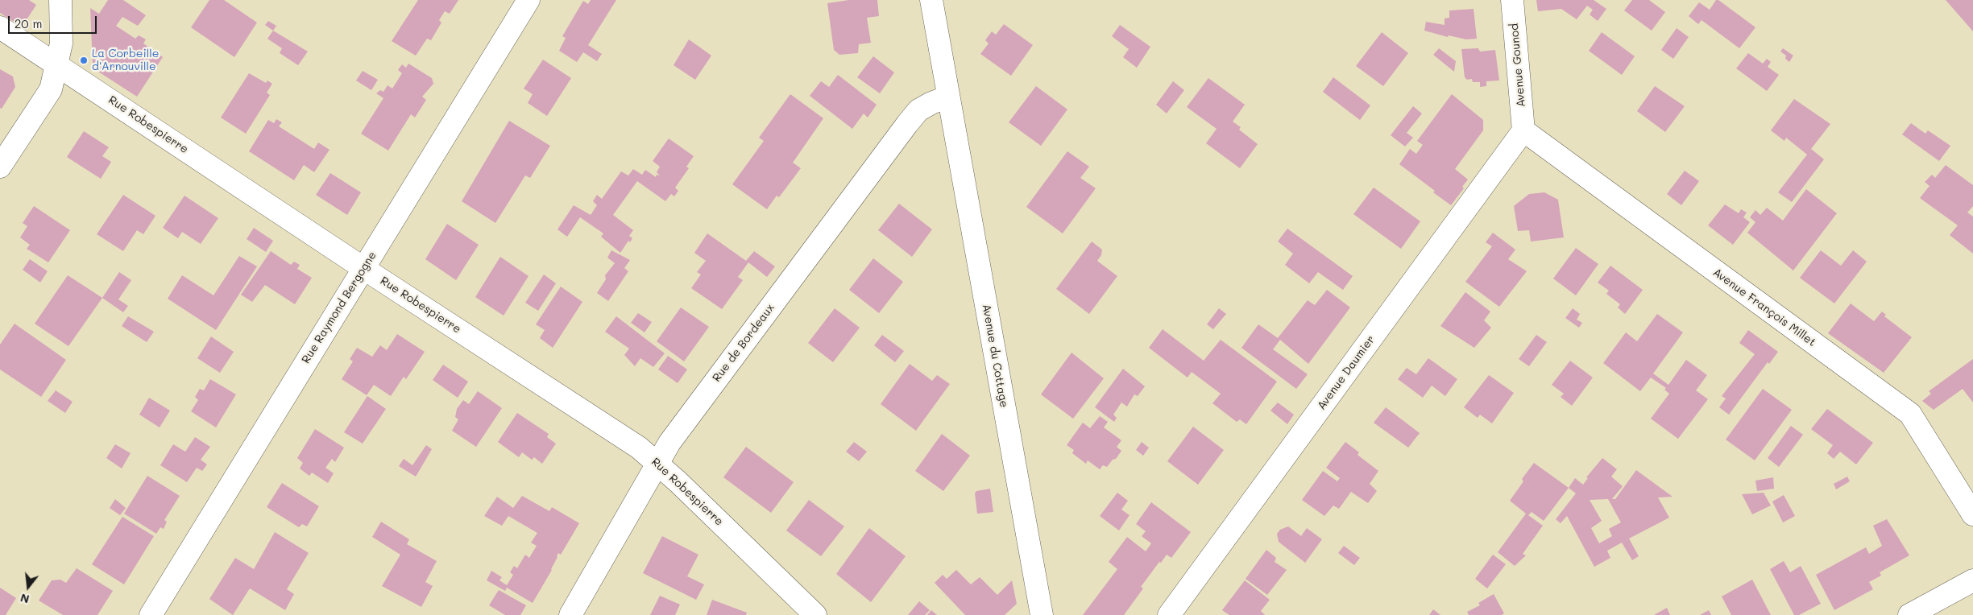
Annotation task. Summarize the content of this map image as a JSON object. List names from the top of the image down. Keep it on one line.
{"streets":{"street":["Avenue Gounod","Rue Robespierre","Rue Raymond Bergogne","Avenue François Millet","Rue de Bordeaux","Avenue du Cottage","Avenue Daumier"]},"crossings":[["Avenue Gounod","Avenue François Millet"],["Avenue Gounod","Avenue Daumier"],["Rue Robespierre","Rue Raymond Bergogne"],["Rue Robespierre","Rue de Bordeaux"],["Avenue François Millet","Avenue Daumier"],["Rue de Bordeaux","Avenue du Cottage"]],"places":["La Corbeille d'Arnouville"],"scale_bar":"20 m","north":"bottom"}
